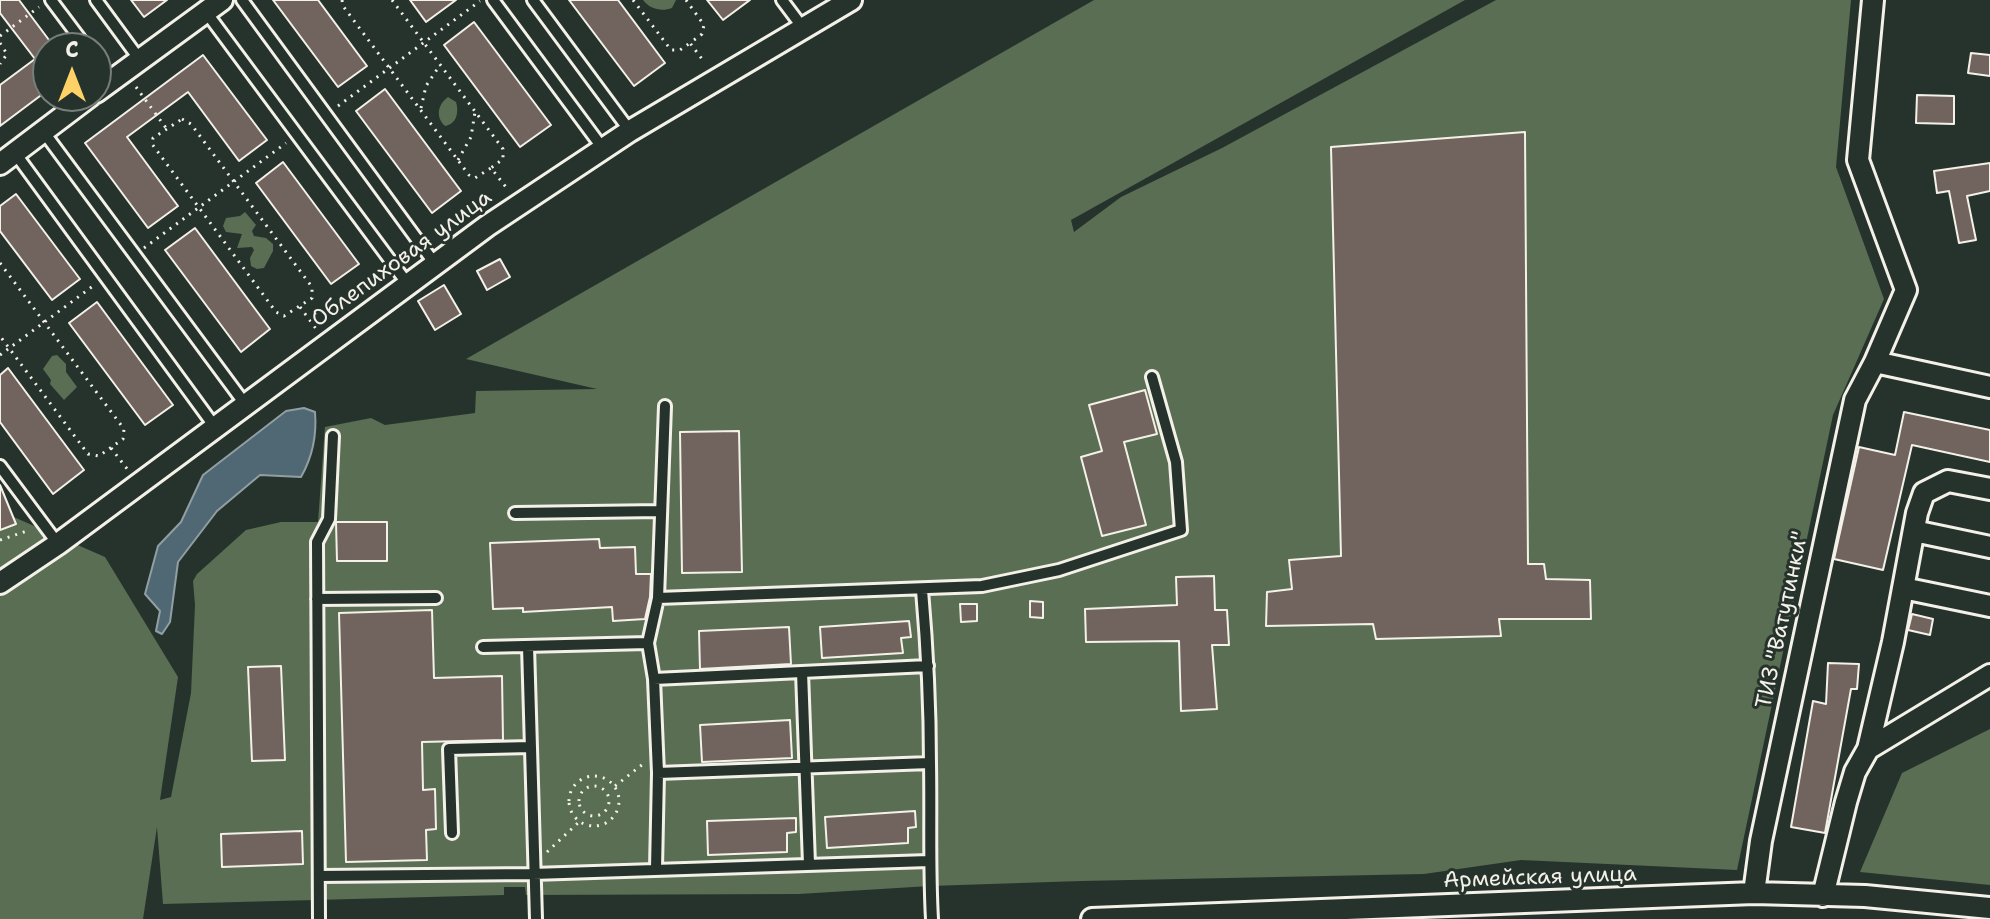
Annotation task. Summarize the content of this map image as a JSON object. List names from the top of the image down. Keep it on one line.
{"streets":{"street":["Облепиховая улица","ТИЗ \"Ватутинки\"","Армейская улица"]},"crossings":[["ТИЗ \"Ватутинки\"","Армейская улица"]],"north":"top"}
